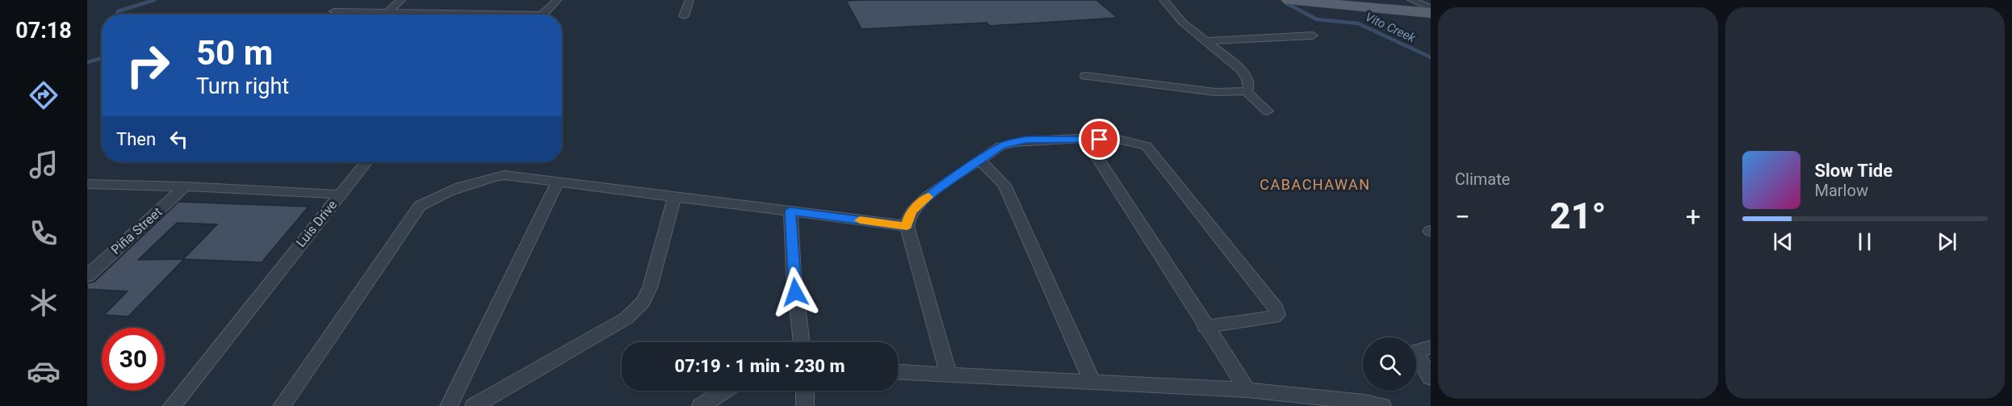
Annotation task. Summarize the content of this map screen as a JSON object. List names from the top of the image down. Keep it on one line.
{"streets":{"street":["Luis Drive","Piña Street"]},"crossings":[["Luis Drive","Piña Street"]],"districts":["CABACHAWAN"],"water":["Vito Creek"],"page":{"tabs":"07:18","tile":"Climate","turn":["50 m","Turn right"],"then":"Then","song":["Slow Tide","Marlow"],"heat":["−","21°","+"],"limit":"30","trip":"07:19 · 1 min · 230 m"}}
